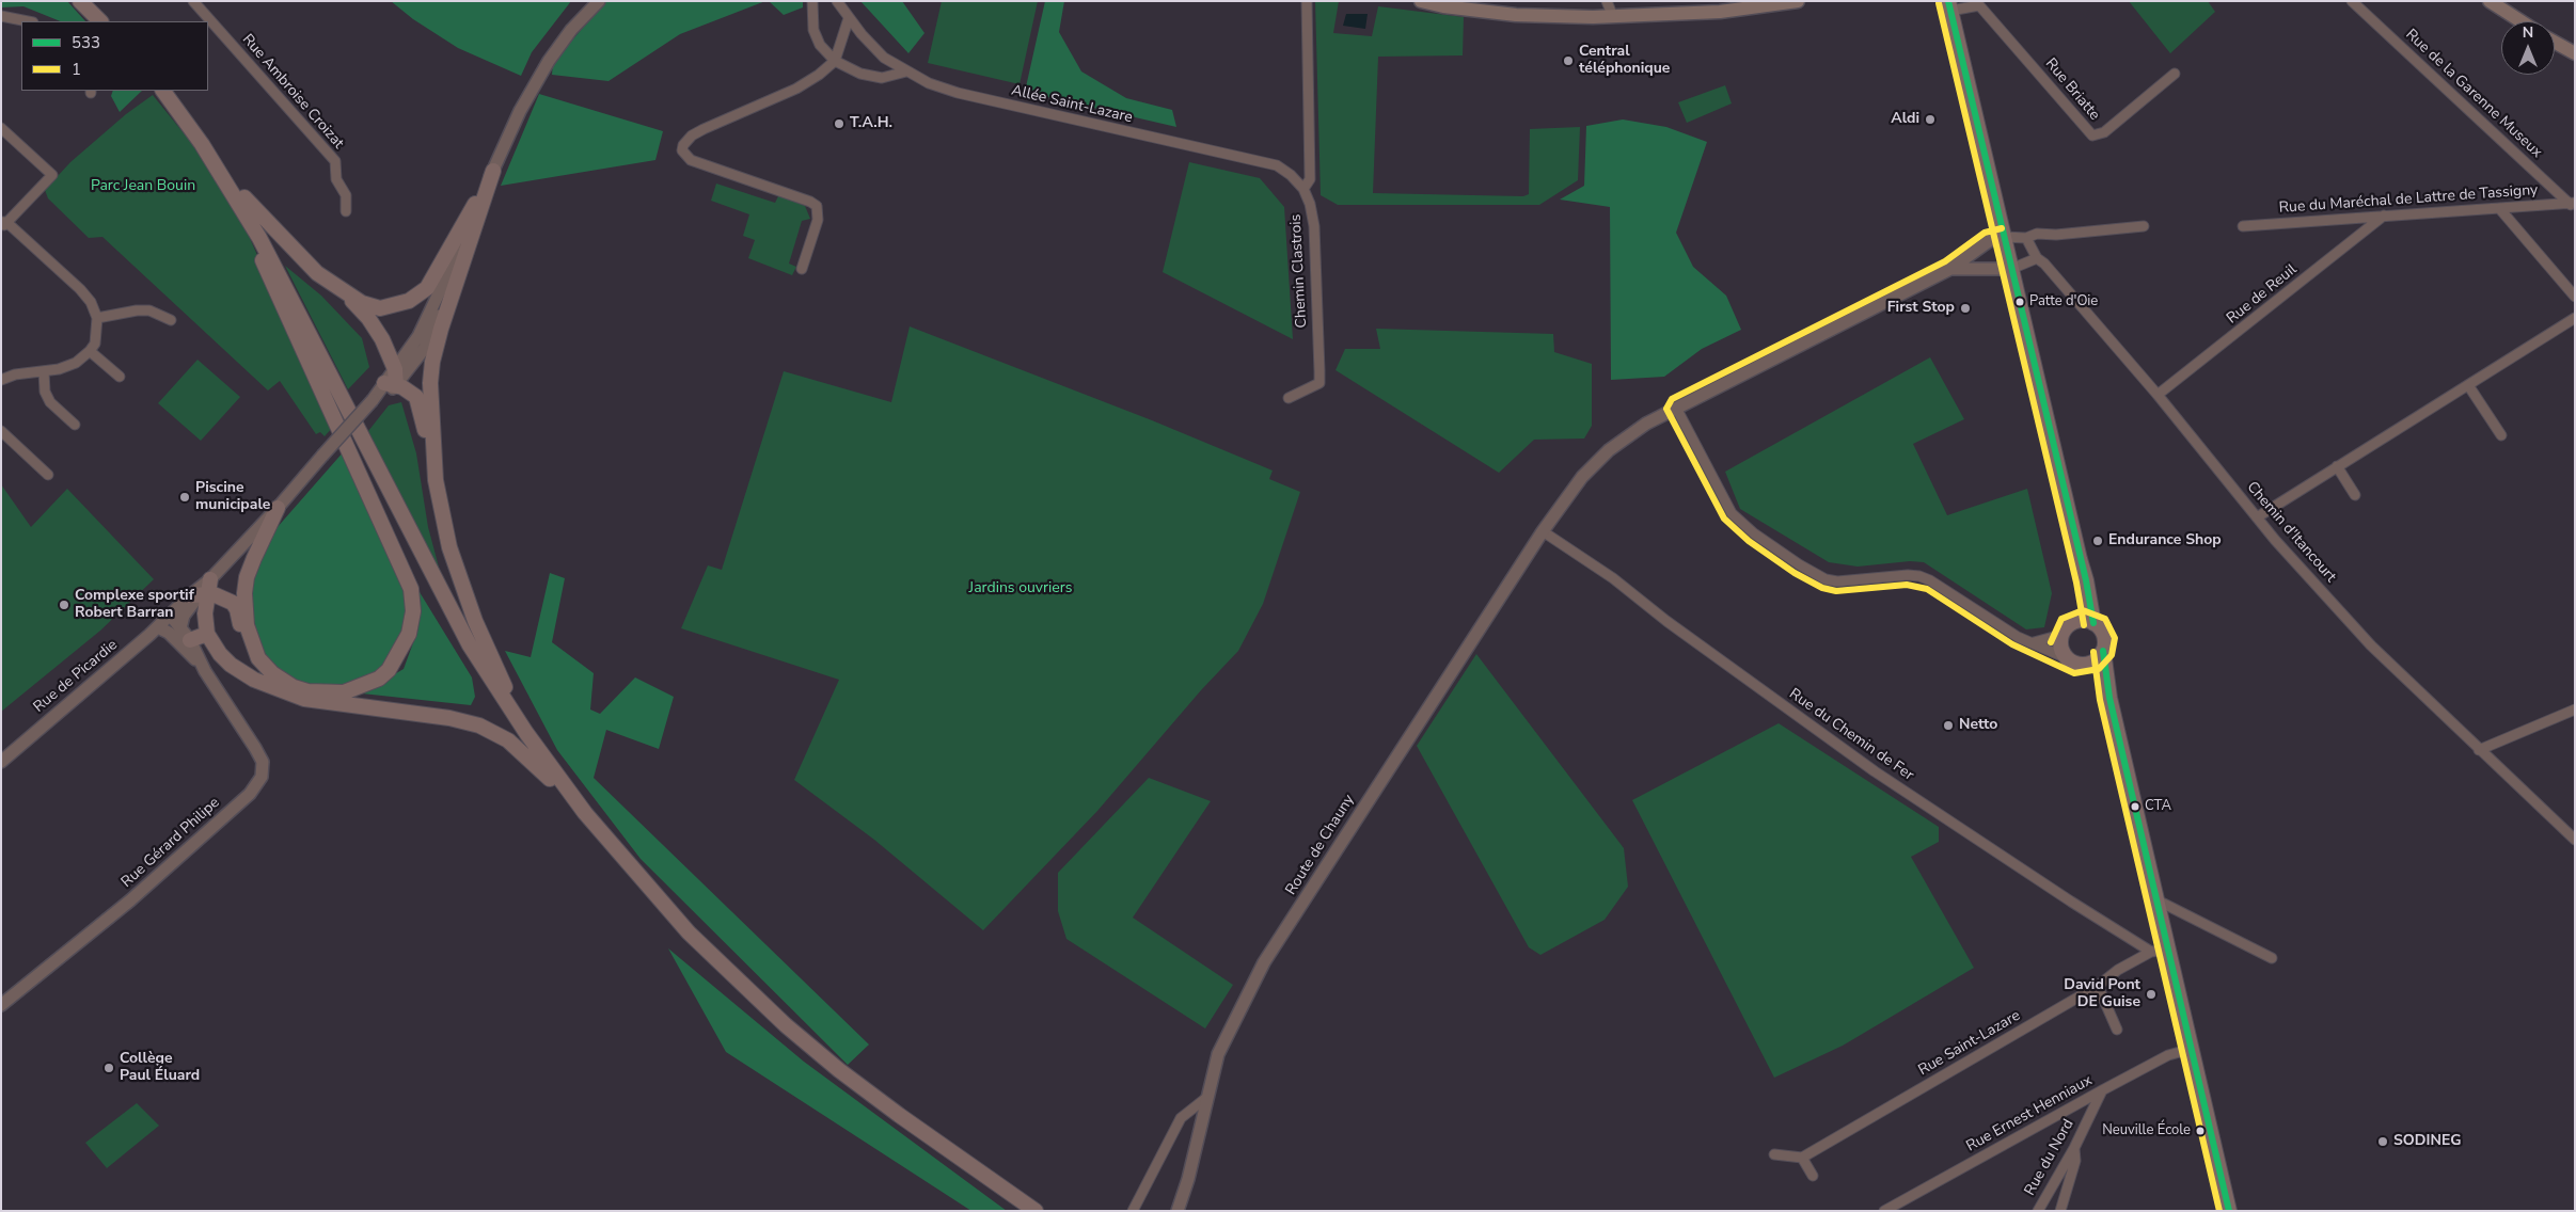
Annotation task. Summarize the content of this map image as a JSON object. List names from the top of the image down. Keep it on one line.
{"streets":{"street":["Rue Briatte","Rue Ambroise Croizat","Rue de la Garenne Museux","Allée Saint-Lazare","Rue du Maréchal de Lattre de Tassigny","Chemin Clastrois","Rue de Reuil","Chemin d'Itancourt","Rue de Picardie","Rue du Chemin de Fer","Rue Gérard Philipe","Route de Chauny","Rue Saint-Lazare","Rue Ernest Henniaux","Rue du Nord"]},"crossings":[["Rue de la Garenne Museux","Rue du Maréchal de Lattre de Tassigny"],["Allée Saint-Lazare","Chemin Clastrois"],["Rue du Maréchal de Lattre de Tassigny","Rue de Reuil"],["Rue de Reuil","Chemin d'Itancourt"],["Rue de Picardie","Rue Gérard Philipe"],["Rue du Chemin de Fer","Route de Chauny"],["Rue du Chemin de Fer","Rue Saint-Lazare"],["Rue Ernest Henniaux","Rue du Nord"]],"parks":["Parc Jean Bouin","Jardins ouvriers"],"places":["Central téléphonique","Aldi","T.A.H.","Patte d'Oie","First Stop","Piscine municipale","Endurance Shop","Complexe sportif Robert Barran","Netto","CTA","David Pont DE Guise","Collège Paul Éluard","Neuville École","SODINEG"],"lines":["transit line 533","transit line 1"],"legend":["533","1"],"north":"top"}
